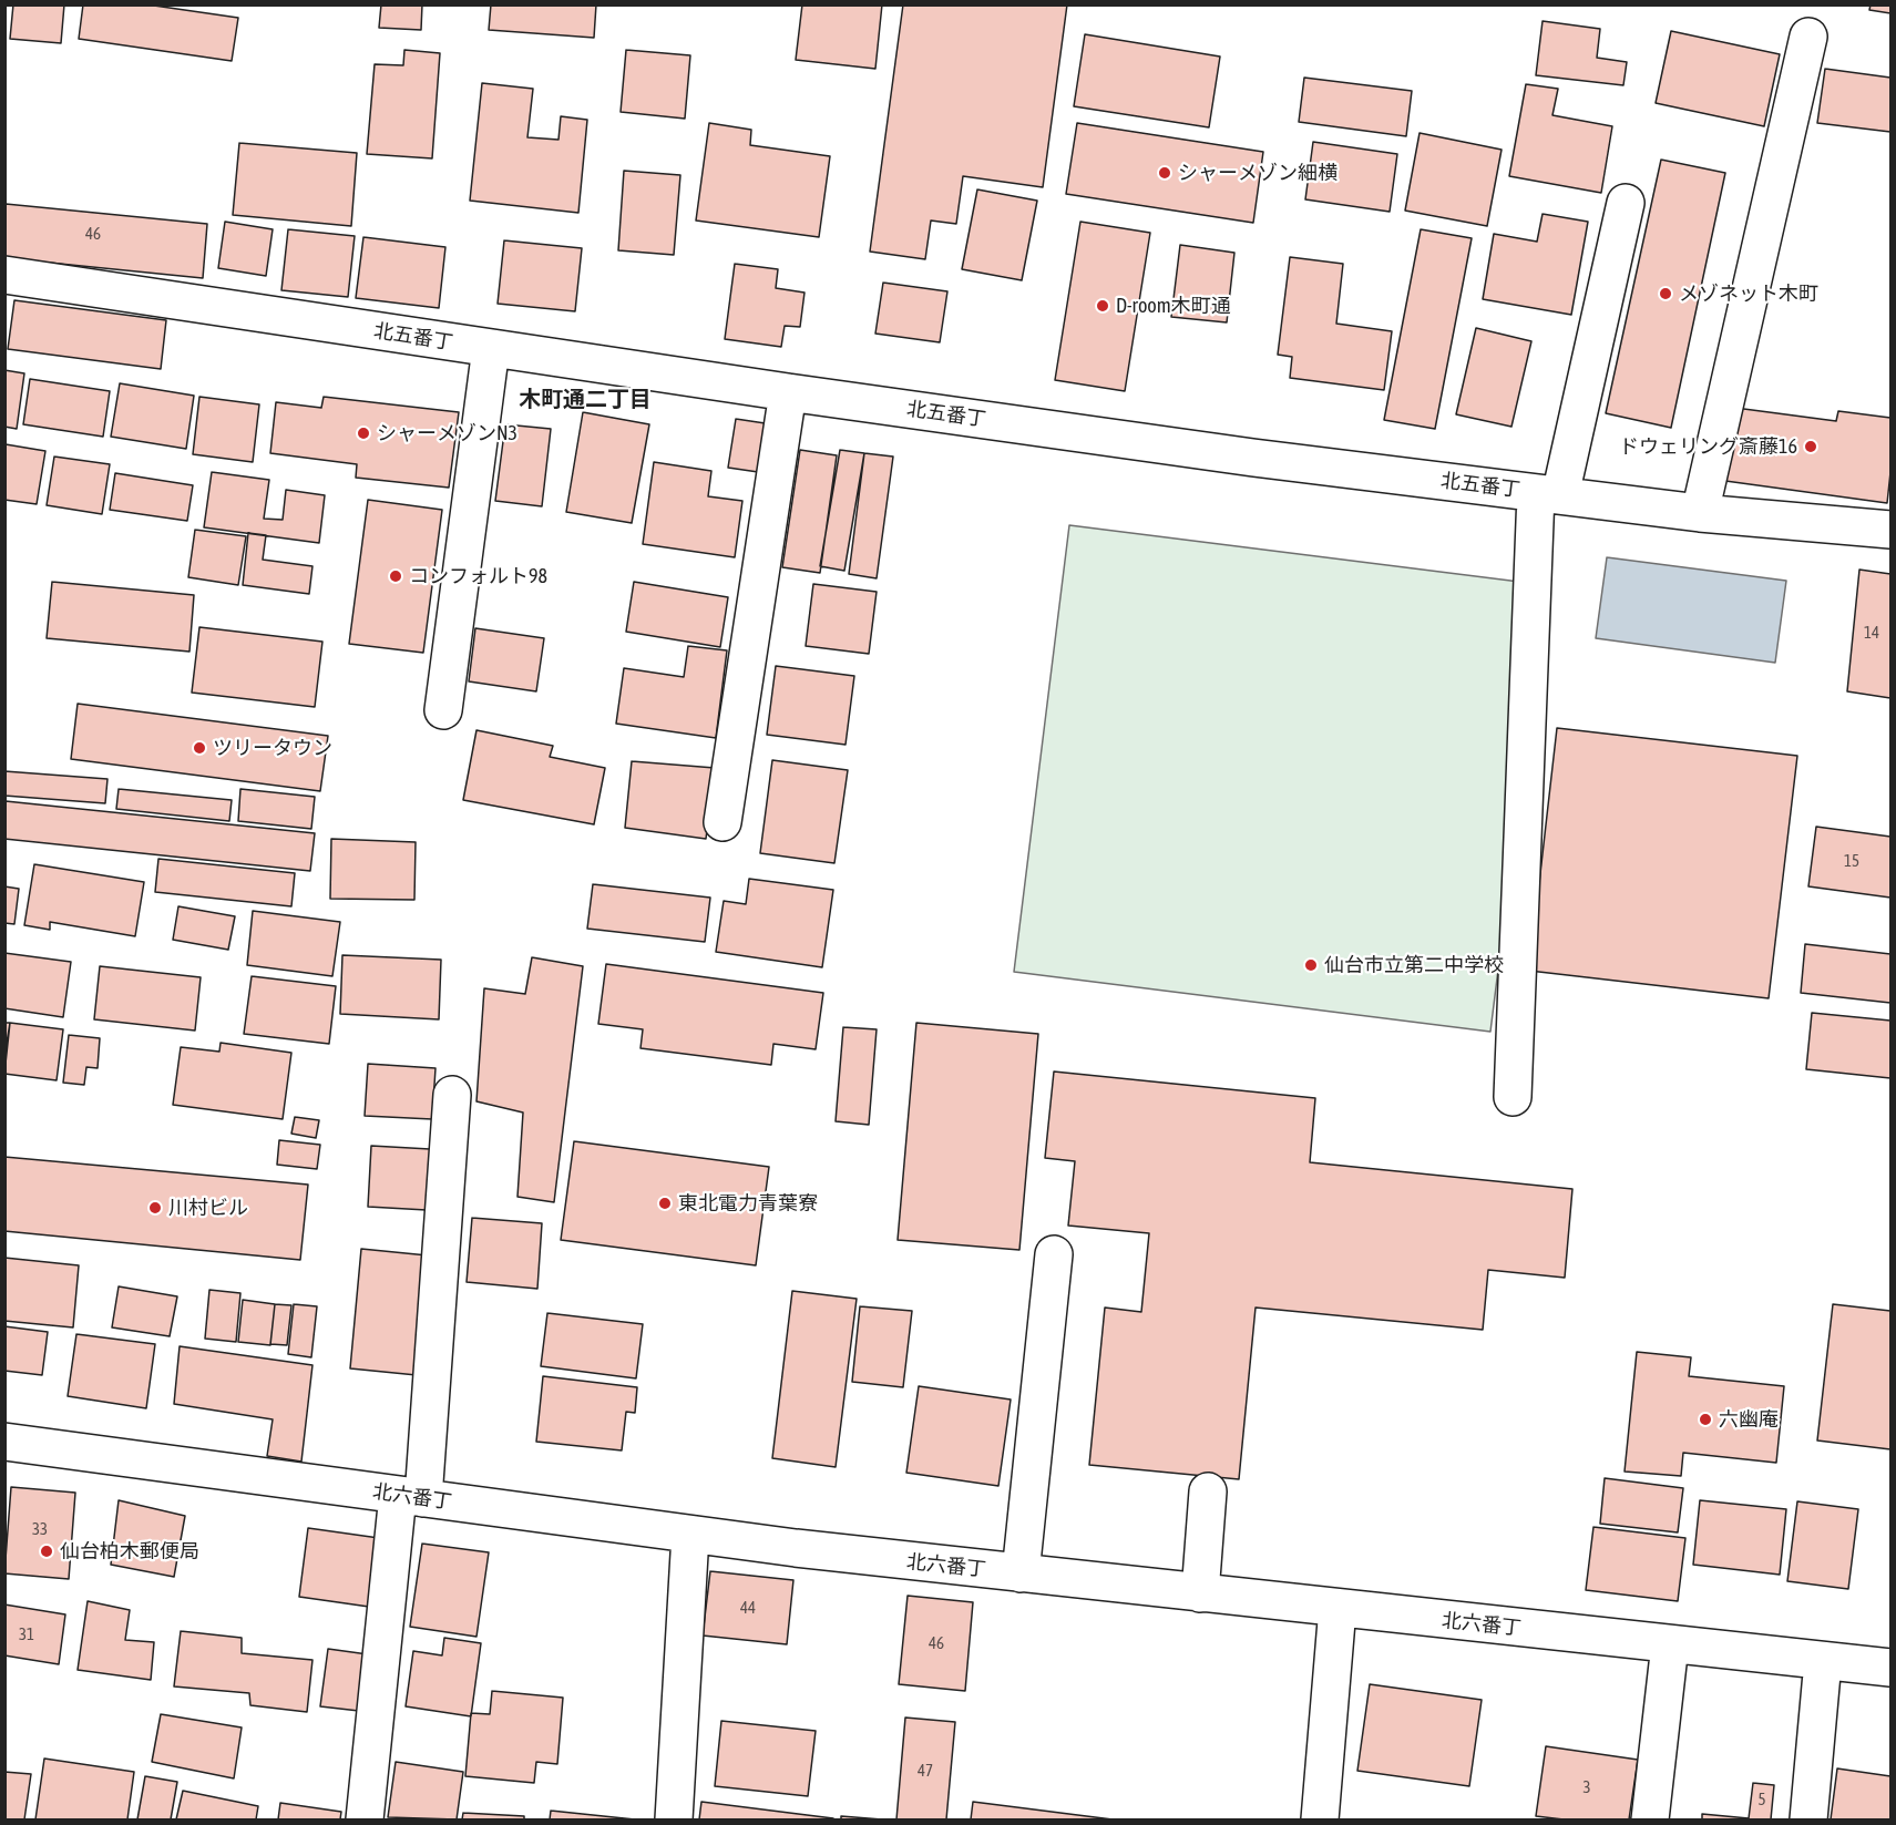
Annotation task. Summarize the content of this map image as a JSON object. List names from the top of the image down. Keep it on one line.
{"streets":{"street":["北五番丁","北六番丁"]},"districts":["木町通二丁目"],"places":["シャーメゾン細横","メゾネット木町","D-room木町通","シャーメゾンN3","ドウェリング斎藤16","コンフォルト98","ツリータウン","仙台市立第二中学校","東北電力青葉寮","川村ビル","六幽庵","仙台柏木郵便局"],"house_numbers":["46","14","15","33","44","31","46","47","3","5"]}
